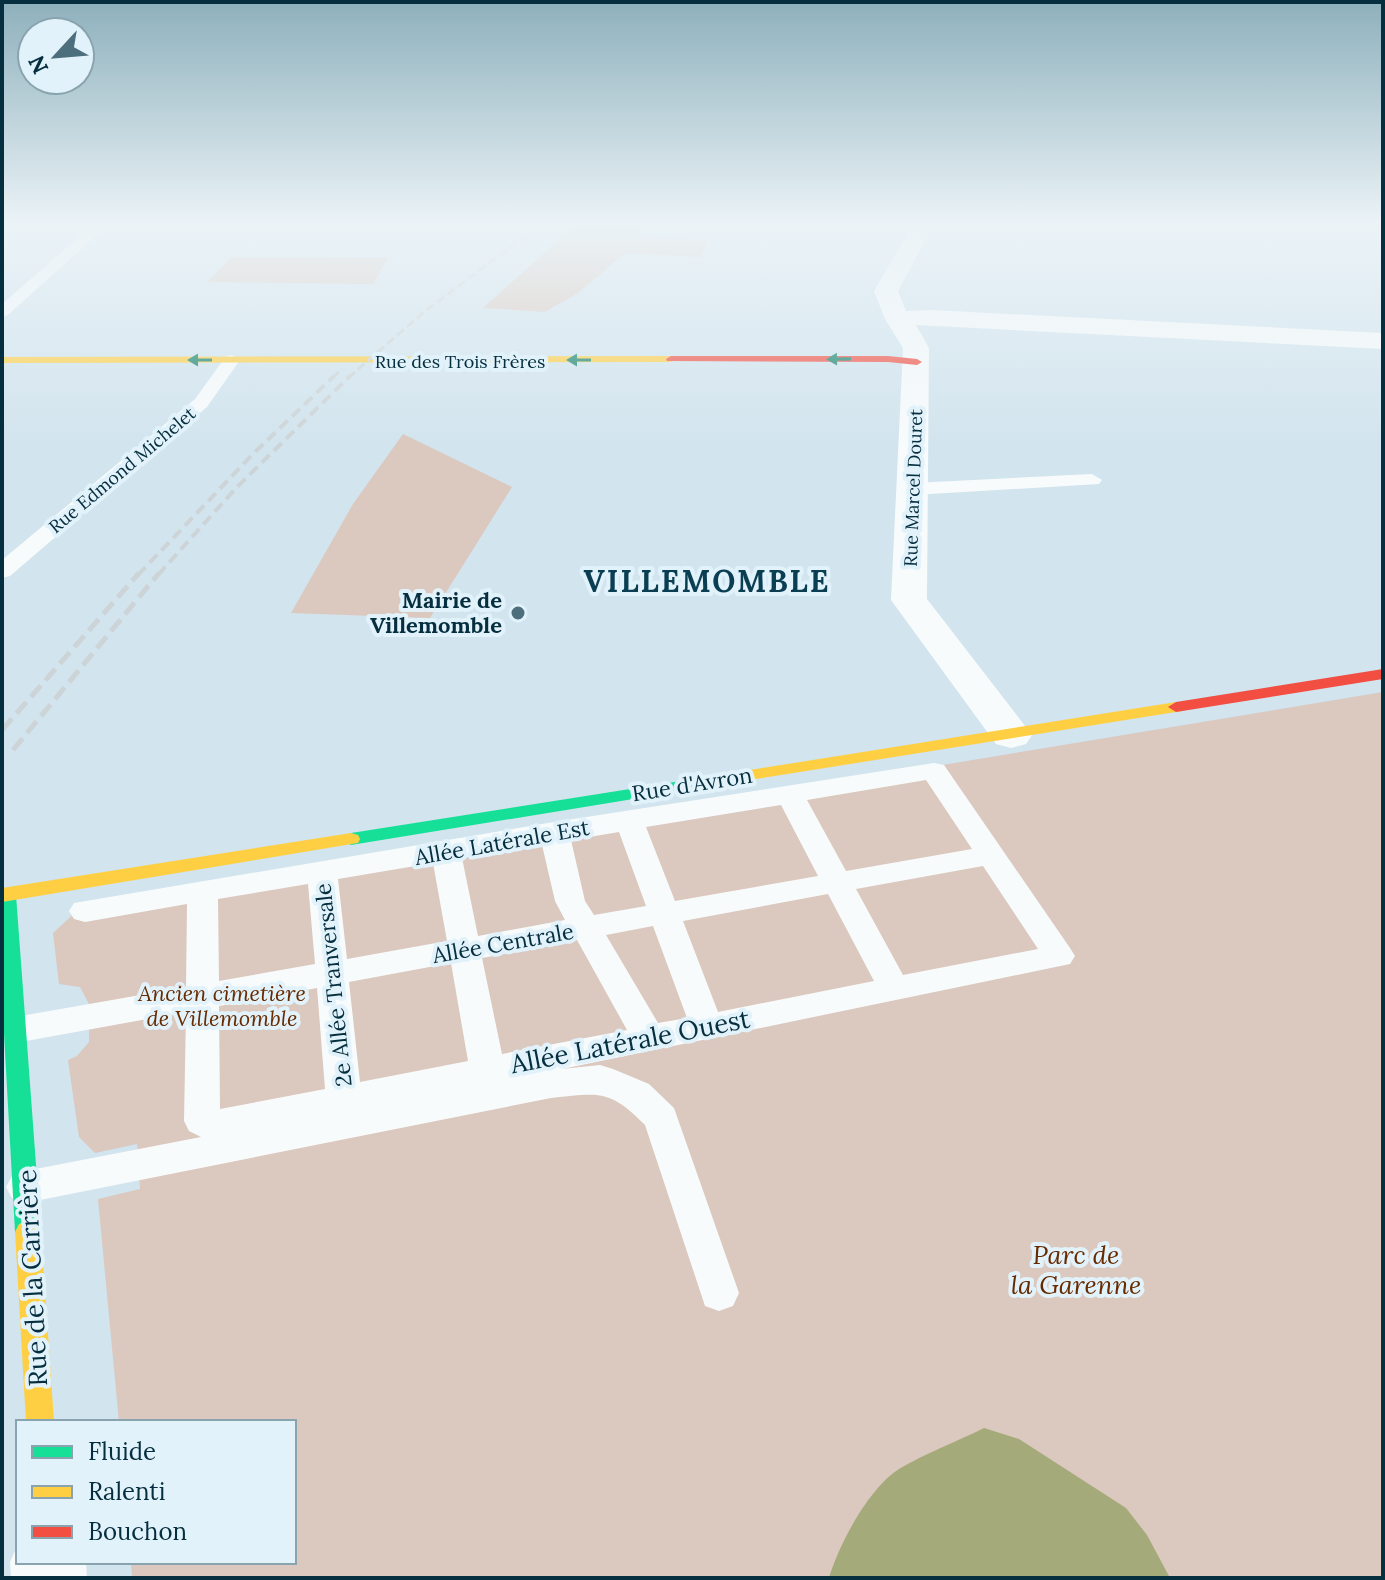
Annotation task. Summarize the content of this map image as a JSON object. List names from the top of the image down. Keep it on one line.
{"streets":{"street":["Rue des Trois Frères","Rue Marcel Douret","Rue d'Avron","Rue de la Carrière"],"lane":["Rue Edmond Michelet","Allée Latérale Est","Allée Centrale","2e Allée Tranversale","Allée Latérale Ouest"]},"crossings":[["Rue des Trois Frères","Rue Edmond Michelet"],["Rue des Trois Frères","Rue Marcel Douret"],["Rue Marcel Douret","Rue d'Avron"],["Rue d'Avron","Rue de la Carrière"],["Allée Latérale Est","Allée Centrale"],["Allée Latérale Est","2e Allée Tranversale"],["Allée Latérale Est","Allée Latérale Ouest"],["Allée Centrale","2e Allée Tranversale"],["Allée Centrale","Allée Latérale Ouest"],["Allée Centrale","Rue de la Carrière"],["2e Allée Tranversale","Allée Latérale Ouest"]],"one_way":["Rue des Trois Frères"],"districts":["VILLEMOMBLE"],"parks":["Ancien cimetière de Villemomble","Parc de la Garenne"],"places":["Mairie de Villemomble"],"legend":["Fluide","Ralenti","Bouchon"],"north":"bottom left"}
